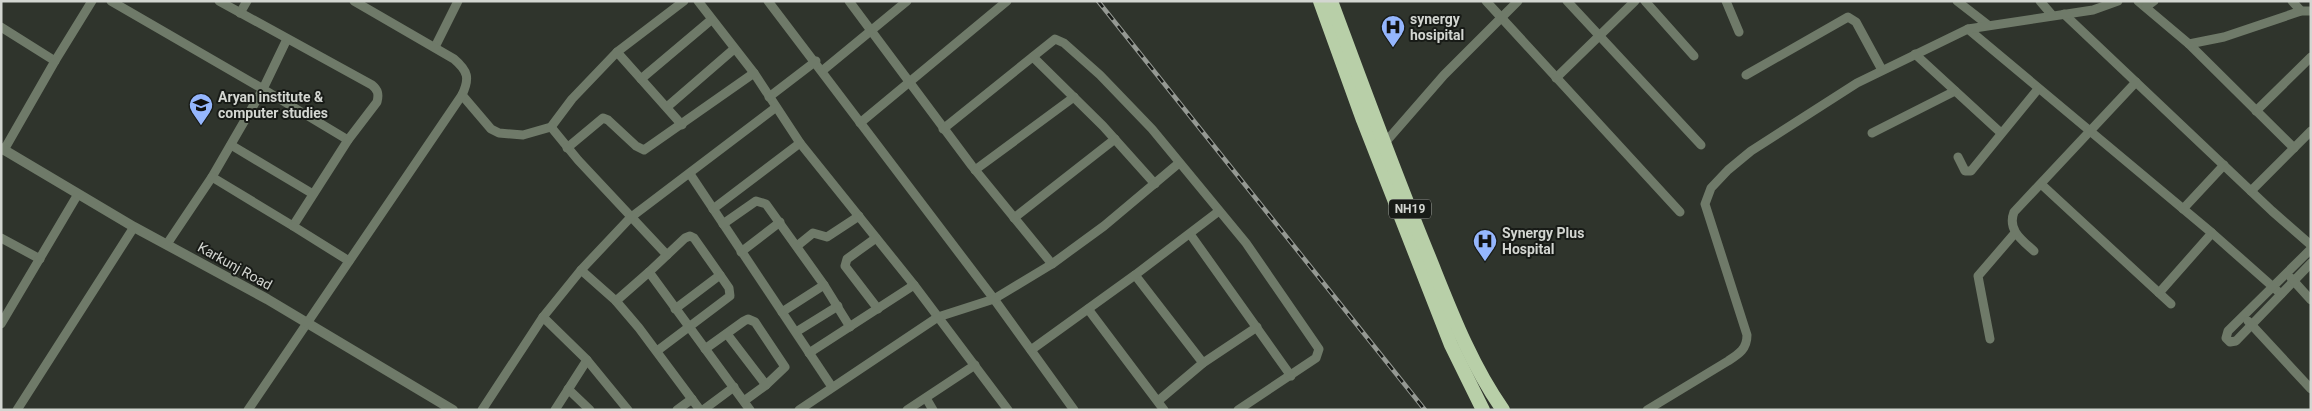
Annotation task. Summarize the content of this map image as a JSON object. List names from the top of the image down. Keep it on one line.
{"streets":{"highway":["NH19"],"street":["Karkunj Road"]},"places":{"hospital":["synergy hosipital","Synergy Plus Hospital"],"school or university":["Aryan institute & computer studies"]}}
